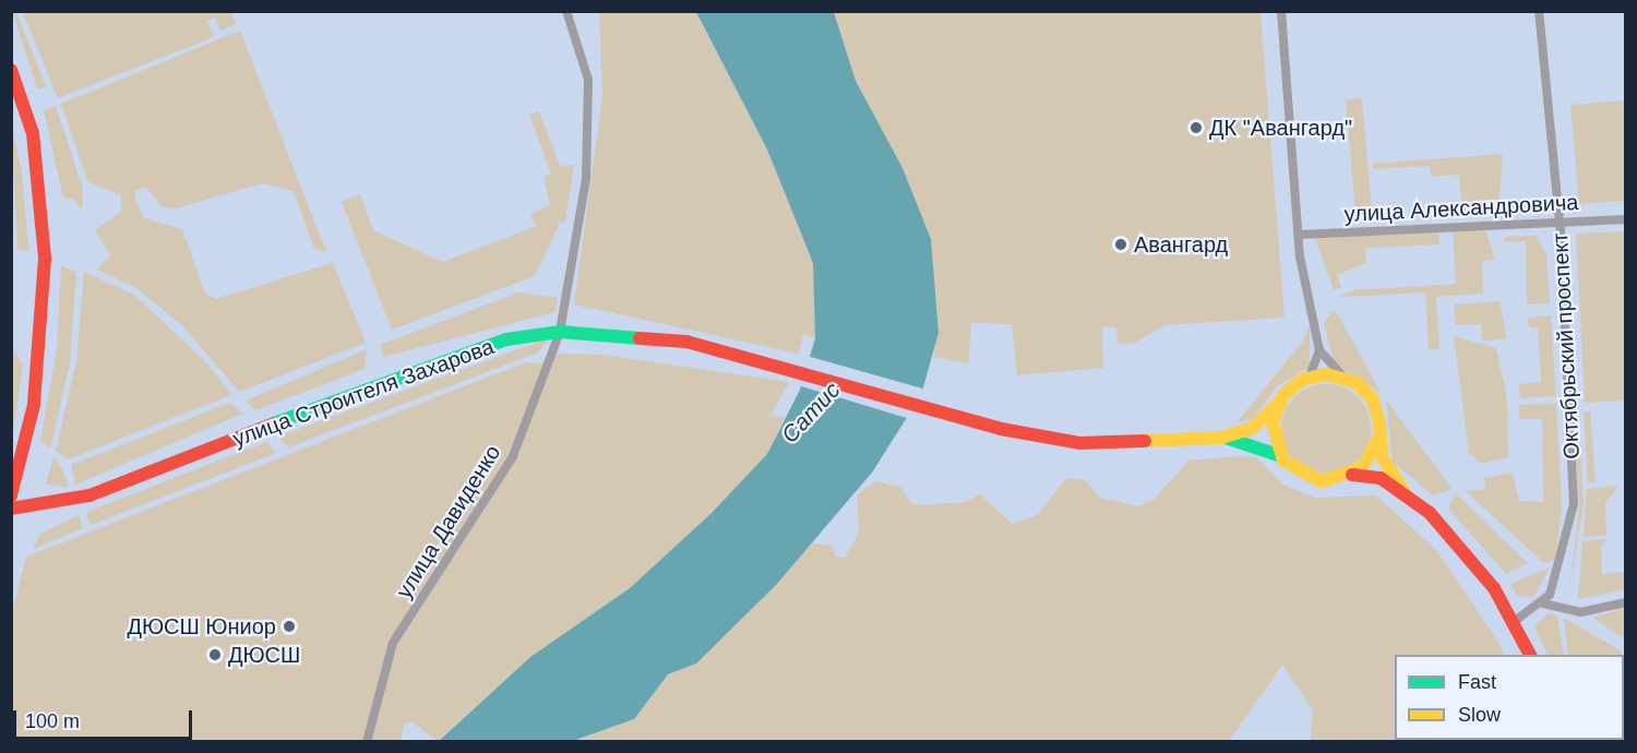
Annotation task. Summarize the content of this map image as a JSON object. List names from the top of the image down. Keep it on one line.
{"streets":{"street":["улица Александровича","Октябрьский проспект","улица Строителя Захарова","улица Давиденко"]},"crossings":[["улица Александровича","Октябрьский проспект"],["улица Строителя Захарова","улица Давиденко"]],"water":["Сатис"],"places":["ДК \"Авангард\"","Авангард","ДЮСШ Юниор","ДЮСШ"],"legend":["Fast","Slow"],"scale_bar":"100 m"}
